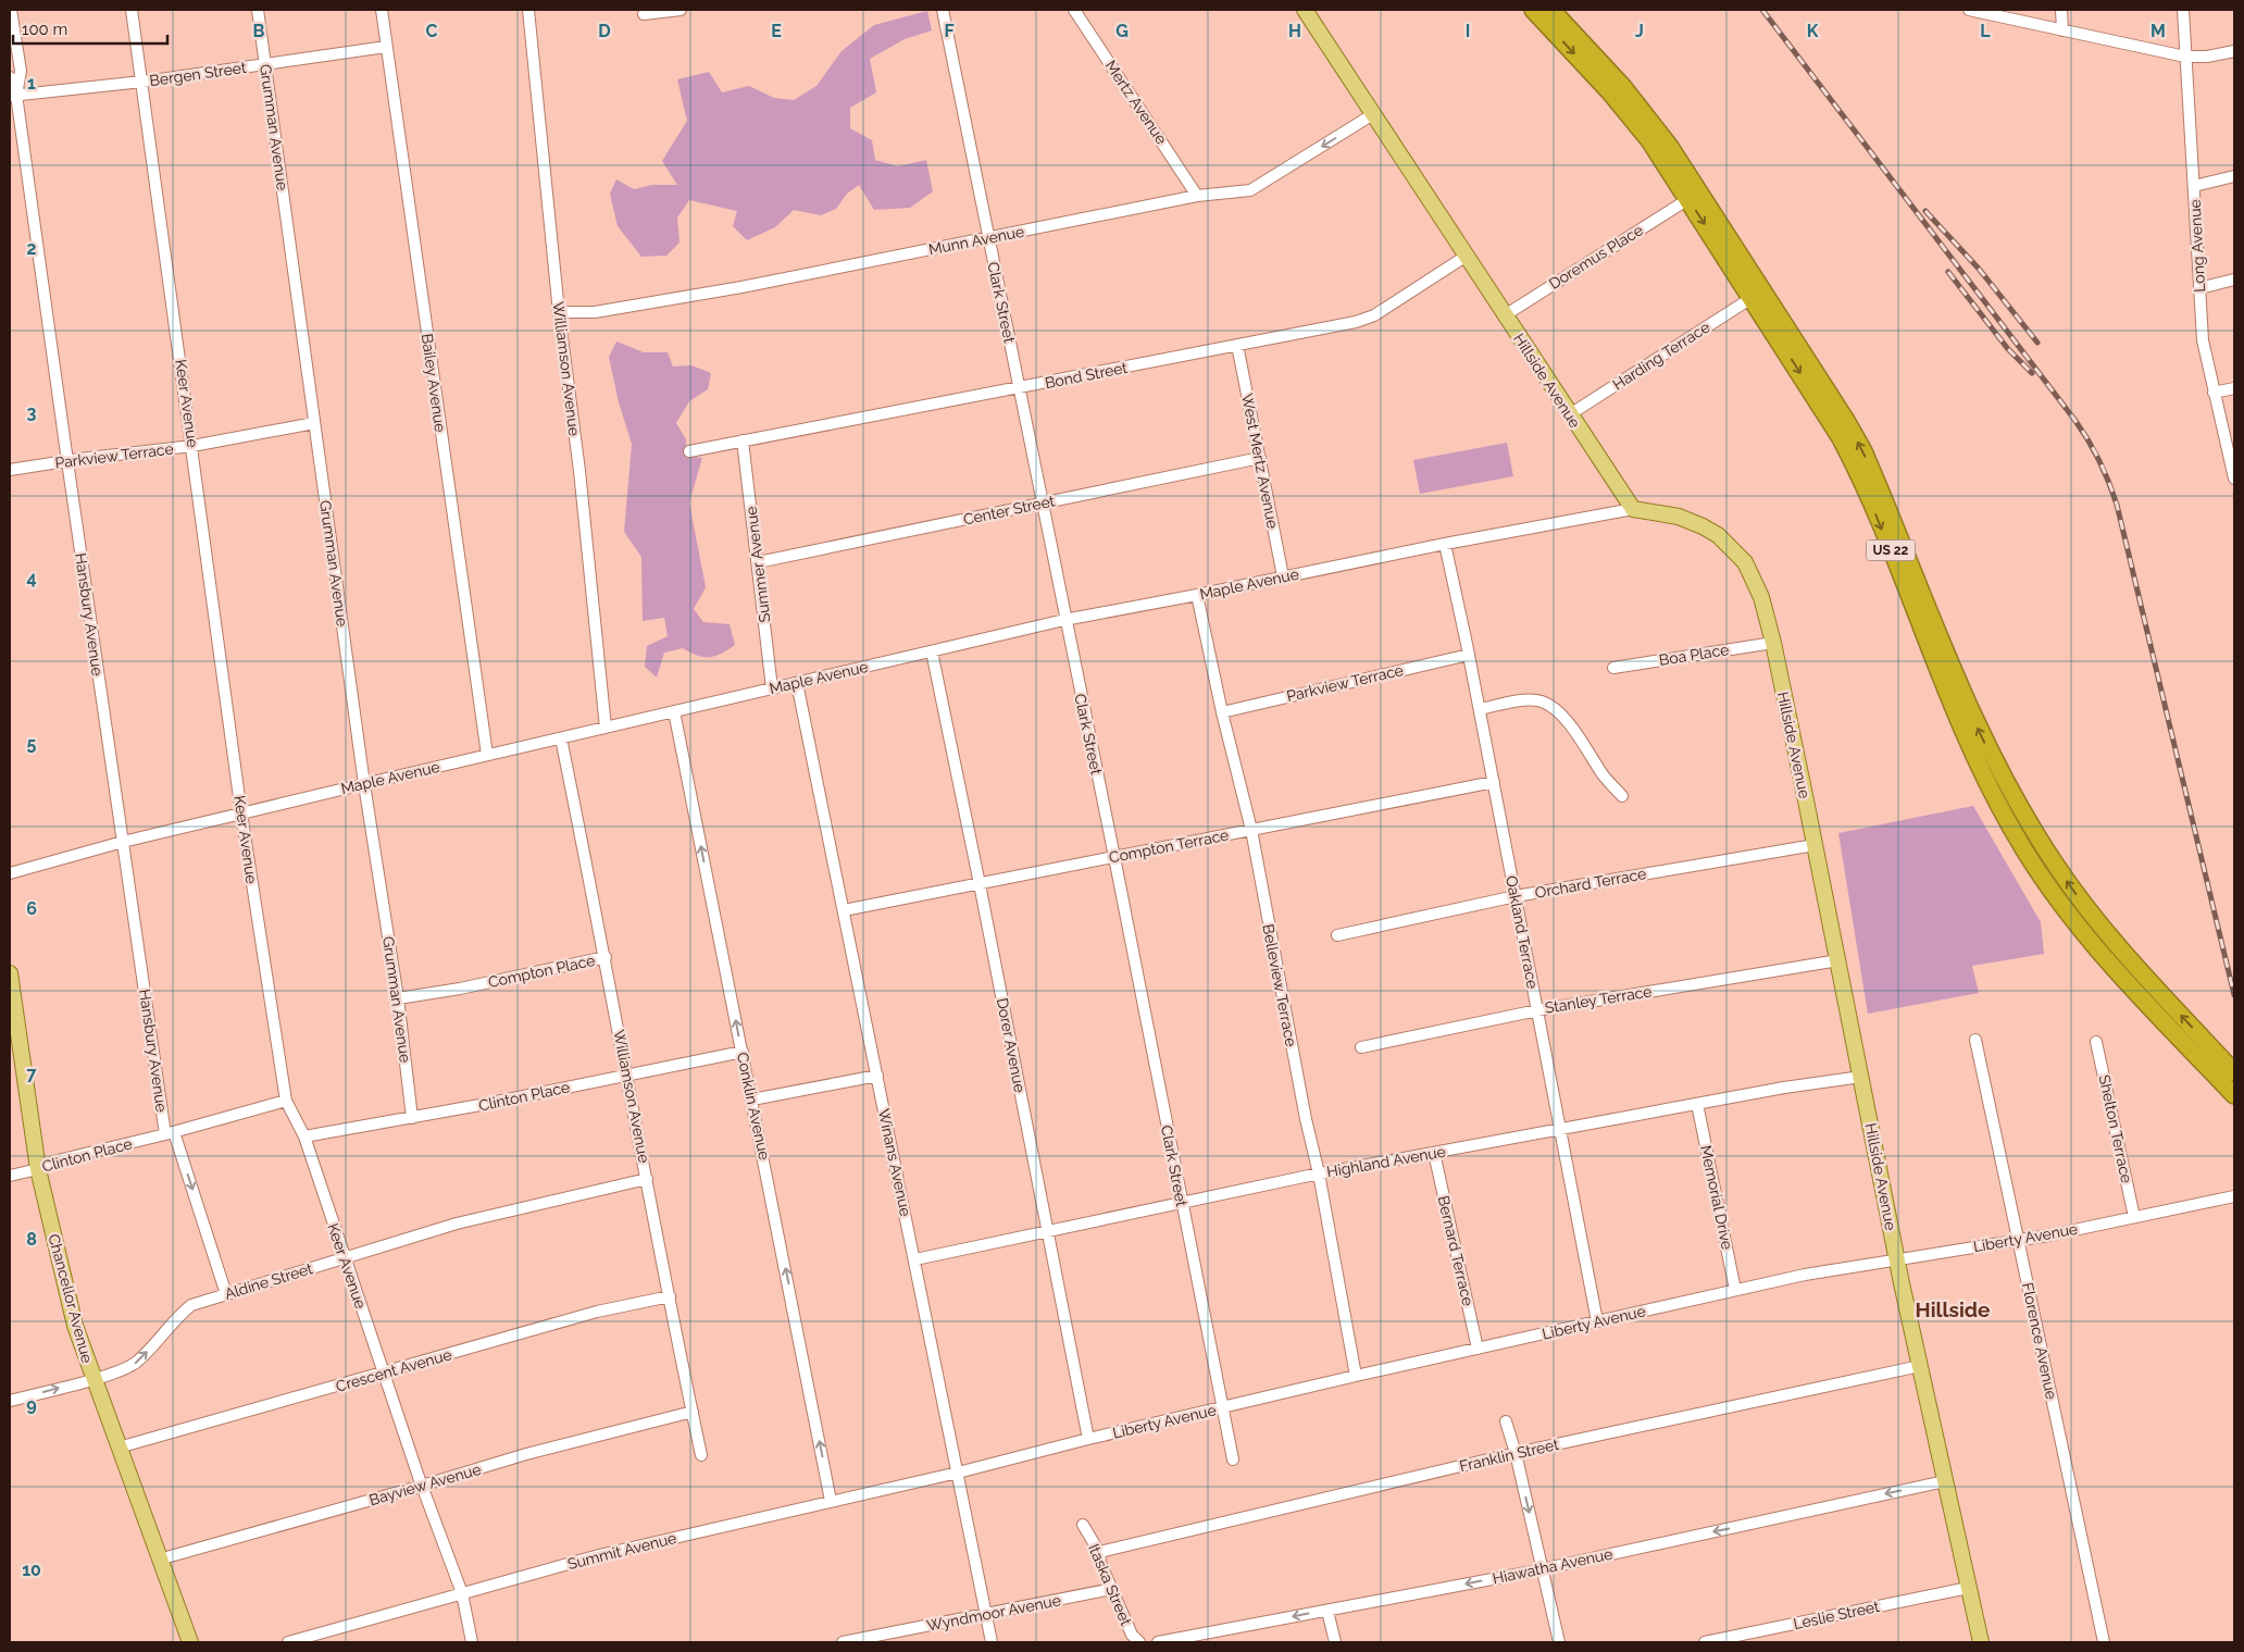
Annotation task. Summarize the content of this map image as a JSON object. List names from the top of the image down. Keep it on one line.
{"streets":{"highway":["US 22"],"main road":["Hillside Avenue","Chancellor Avenue"],"street":["Bergen Street","Mertz Avenue","Grumman Avenue","Munn Avenue","Long Avenue","Doremus Place","Clark Street","Harding Terrace","Williamson Avenue","Bond Street","Bailey Avenue","Keer Avenue","Parkview Terrace","West Mertz Avenue","Center Street","Summer Avenue","Maple Avenue","Hansbury Avenue","Boa Place","Compton Terrace","Orchard Terrace","Oakland Terrace","Compton Place","Belleview Terrace","Stanley Terrace","Dorer Avenue","Clinton Place","Conklin Avenue","Shelton Terrace","Highland Avenue","Winans Avenue","Memorial Drive","Liberty Avenue","Bernard Terrace","Aldine Street","Florence Avenue","Crescent Avenue","Franklin Street","Bayview Avenue","Summit Avenue","Hiawatha Avenue","Itaska Street","Wyndmoor Avenue","Leslie Street"]},"crossings":[["Bergen Street","Grumman Avenue"],["Bergen Street","Bailey Avenue"],["Bergen Street","Keer Avenue"],["Bergen Street","Hansbury Avenue"],["Mertz Avenue","Munn Avenue"],["Grumman Avenue","Parkview Terrace"],["Grumman Avenue","Maple Avenue"],["Grumman Avenue","Compton Place"],["Grumman Avenue","Clinton Place"],["Munn Avenue","Clark Street"],["Munn Avenue","Williamson Avenue"],["Munn Avenue","Hillside Avenue"],["Doremus Place","Hillside Avenue"],["Doremus Place","US 22"],["Clark Street","Bond Street"],["Clark Street","Center Street"],["Clark Street","Maple Avenue"],["Clark Street","Compton Terrace"],["Clark Street","Highland Avenue"],["Clark Street","Liberty Avenue"],["Harding Terrace","Hillside Avenue"],["Harding Terrace","US 22"],["Williamson Avenue","Maple Avenue"],["Williamson Avenue","Compton Place"],["Williamson Avenue","Clinton Place"],["Williamson Avenue","Aldine Street"],["Williamson Avenue","Crescent Avenue"],["Williamson Avenue","Bayview Avenue"],["Bond Street","Hillside Avenue"],["Bond Street","West Mertz Avenue"],["Bond Street","Summer Avenue"],["Hillside Avenue","Maple Avenue"],["Hillside Avenue","Boa Place"],["Hillside Avenue","Orchard Terrace"],["Hillside Avenue","Stanley Terrace"],["Hillside Avenue","Highland Avenue"],["Hillside Avenue","Liberty Avenue"],["Hillside Avenue","Franklin Street"],["Hillside Avenue","Hiawatha Avenue"],["Hillside Avenue","Leslie Street"],["Bailey Avenue","Maple Avenue"],["Keer Avenue","Parkview Terrace"],["Keer Avenue","Maple Avenue"],["Keer Avenue","Clinton Place"],["Keer Avenue","Aldine Street"],["Keer Avenue","Crescent Avenue"],["Keer Avenue","Bayview Avenue"],["Keer Avenue","Summit Avenue"],["Parkview Terrace","Hansbury Avenue"],["Parkview Terrace","Oakland Terrace"],["Parkview Terrace","Belleview Terrace"],["West Mertz Avenue","Center Street"],["West Mertz Avenue","Maple Avenue"],["Center Street","Summer Avenue"],["Summer Avenue","Maple Avenue"],["Maple Avenue","Hansbury Avenue"],["Maple Avenue","Oakland Terrace"],["Maple Avenue","Belleview Terrace"],["Maple Avenue","Dorer Avenue"],["Maple Avenue","Conklin Avenue"],["Maple Avenue","Winans Avenue"],["Hansbury Avenue","Clinton Place"],["Hansbury Avenue","Aldine Street"],["Compton Terrace","Oakland Terrace"],["Compton Terrace","Belleview Terrace"],["Compton Terrace","Dorer Avenue"],["Compton Terrace","Winans Avenue"],["Orchard Terrace","Oakland Terrace"],["Oakland Terrace","Stanley Terrace"],["Oakland Terrace","Highland Avenue"],["Oakland Terrace","Liberty Avenue"],["Belleview Terrace","Highland Avenue"],["Belleview Terrace","Liberty Avenue"],["Dorer Avenue","Highland Avenue"],["Dorer Avenue","Liberty Avenue"],["Clinton Place","Conklin Avenue"],["Clinton Place","Chancellor Avenue"],["Conklin Avenue","Summit Avenue"],["Shelton Terrace","Liberty Avenue"],["Highland Avenue","Winans Avenue"],["Highland Avenue","Memorial Drive"],["Highland Avenue","Bernard Terrace"],["Winans Avenue","Liberty Avenue"],["Winans Avenue","Summit Avenue"],["Winans Avenue","Wyndmoor Avenue"],["Memorial Drive","Liberty Avenue"],["Liberty Avenue","Bernard Terrace"],["Liberty Avenue","Florence Avenue"],["Liberty Avenue","Summit Avenue"],["Aldine Street","Chancellor Avenue"],["Chancellor Avenue","Crescent Avenue"],["Chancellor Avenue","Bayview Avenue"],["Franklin Street","Itaska Street"],["Itaska Street","Wyndmoor Avenue"]],"one_way":["Conklin Avenue","Aldine Street","Hiawatha Avenue"],"districts":["Hillside"],"scale_bar":"100 m","grid":{"columns":["B","C","D","E","F","G","H","I","J","K","L","M"],"rows":["1","2","3","4","5","6","7","8","9","10"]}}
